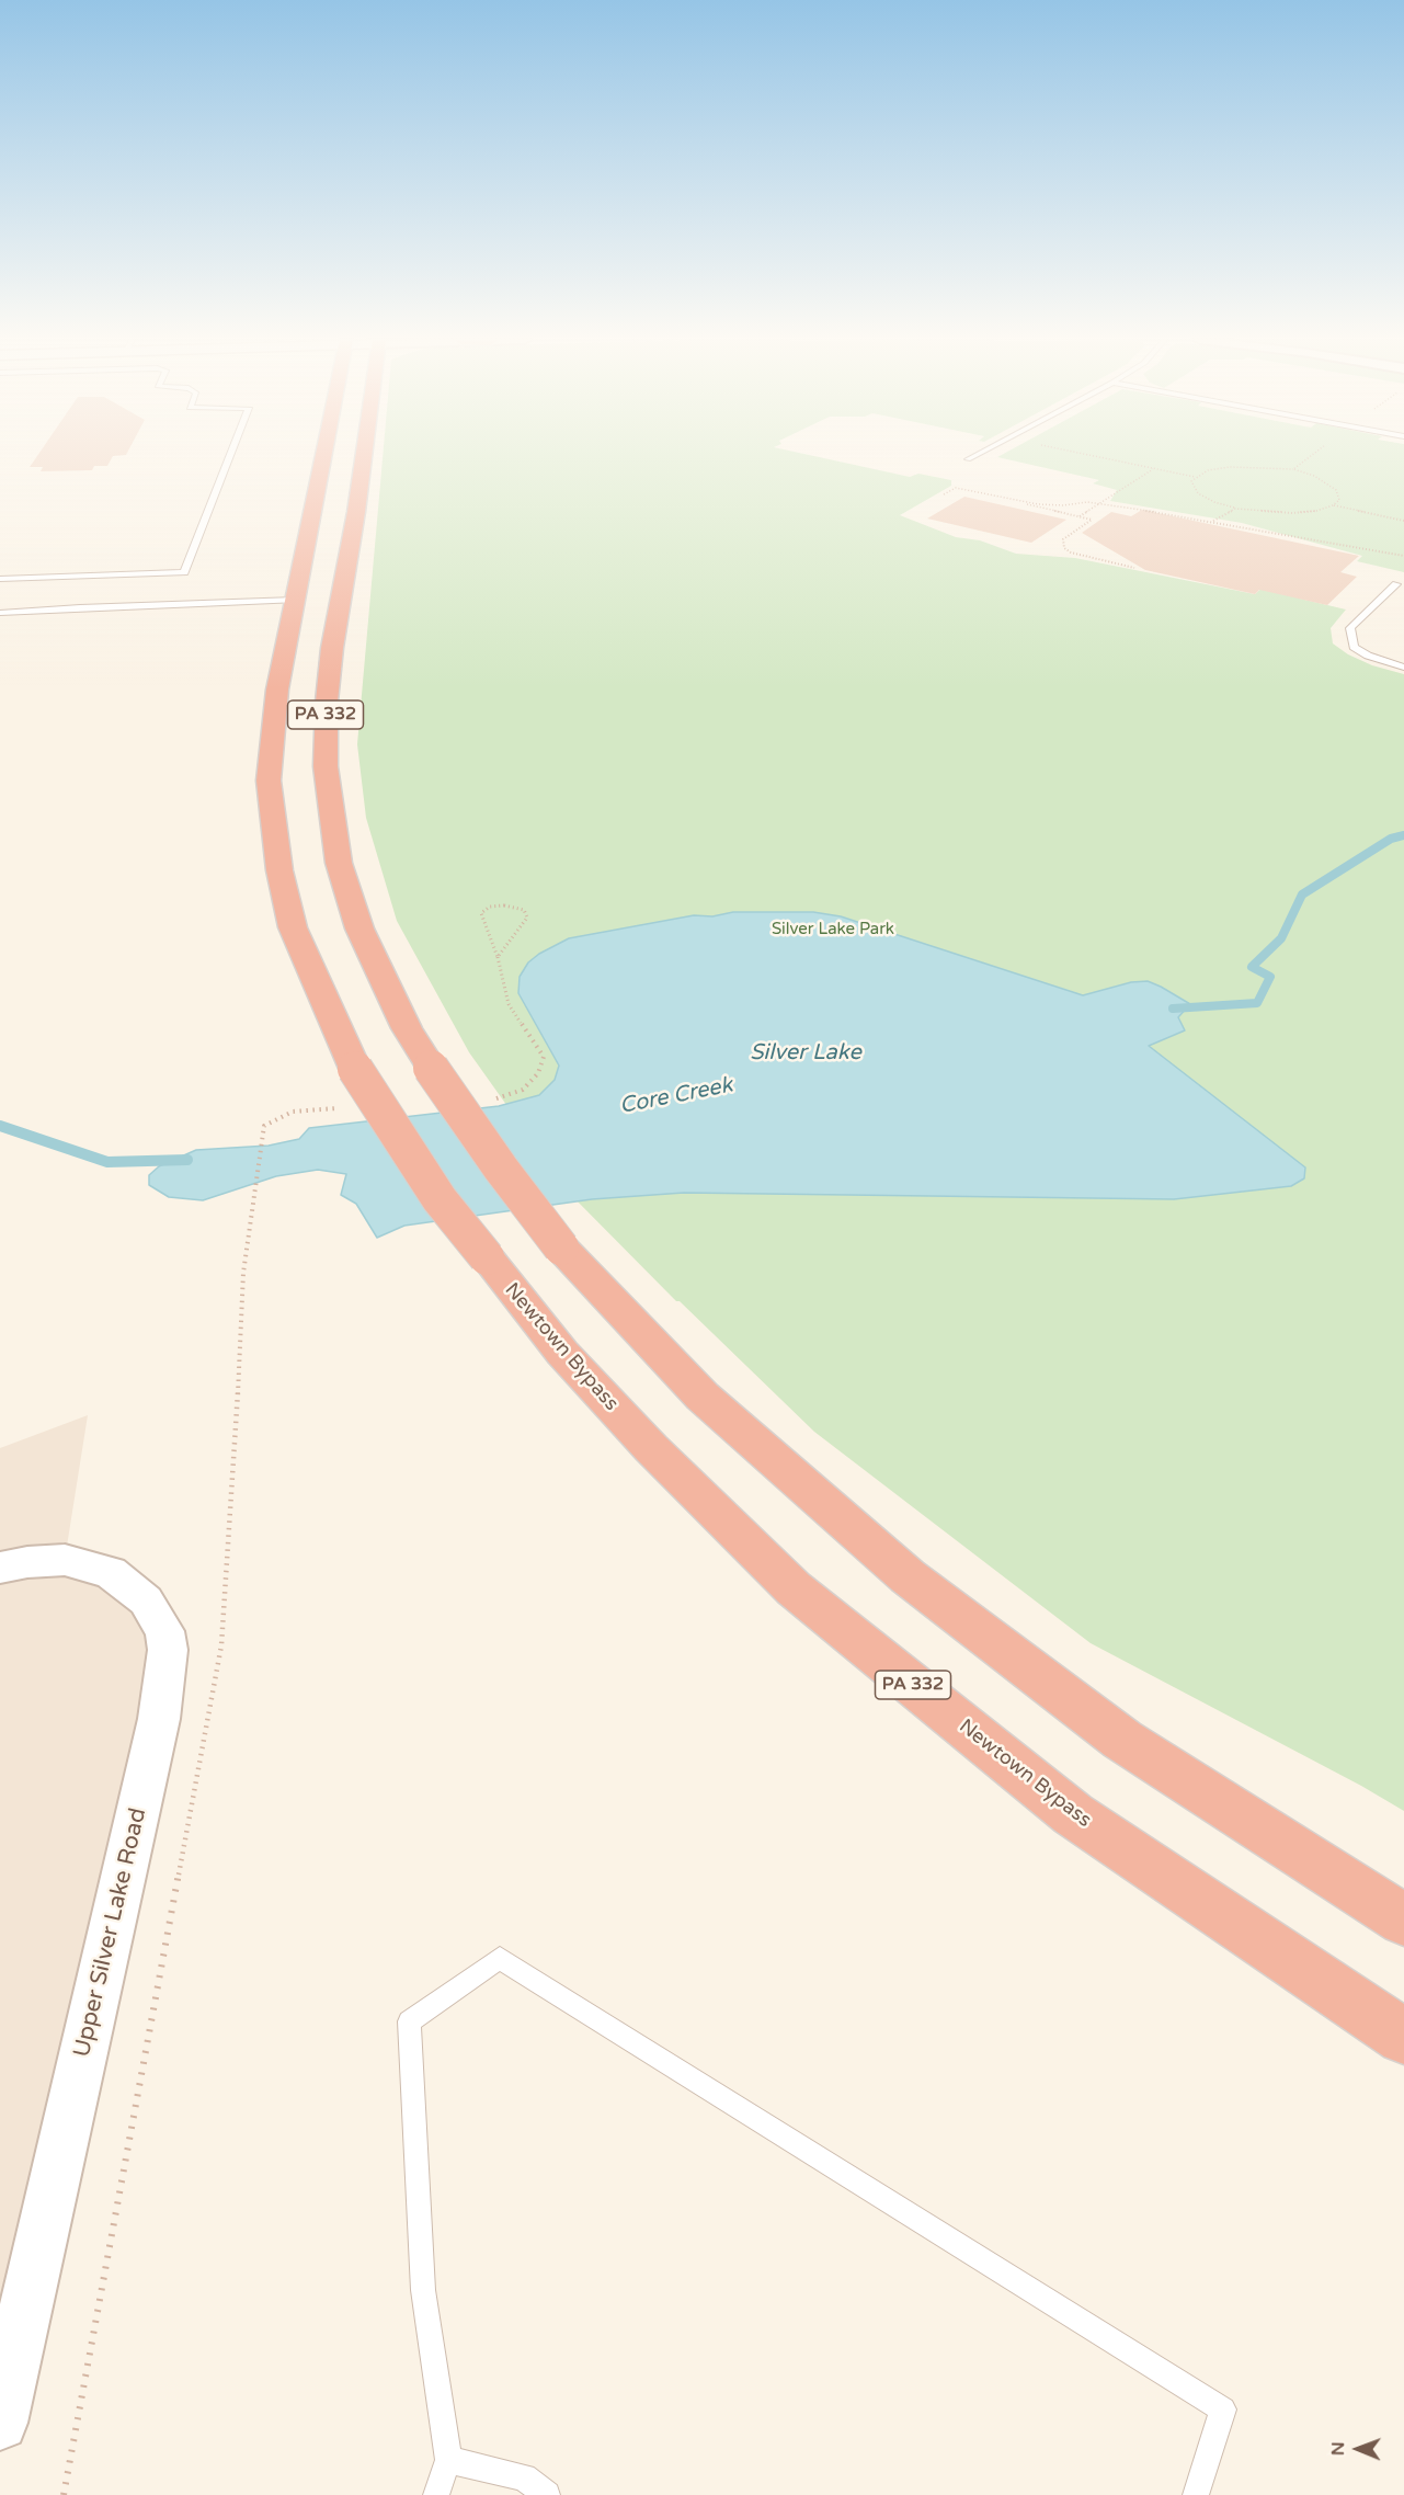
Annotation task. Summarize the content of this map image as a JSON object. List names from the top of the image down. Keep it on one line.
{"streets":{"highway":["PA 332","Newtown Bypass"],"street":["Upper Silver Lake Road"]},"water":["Silver Lake","Core Creek"],"parks":["Silver Lake Park"],"north":"left"}
